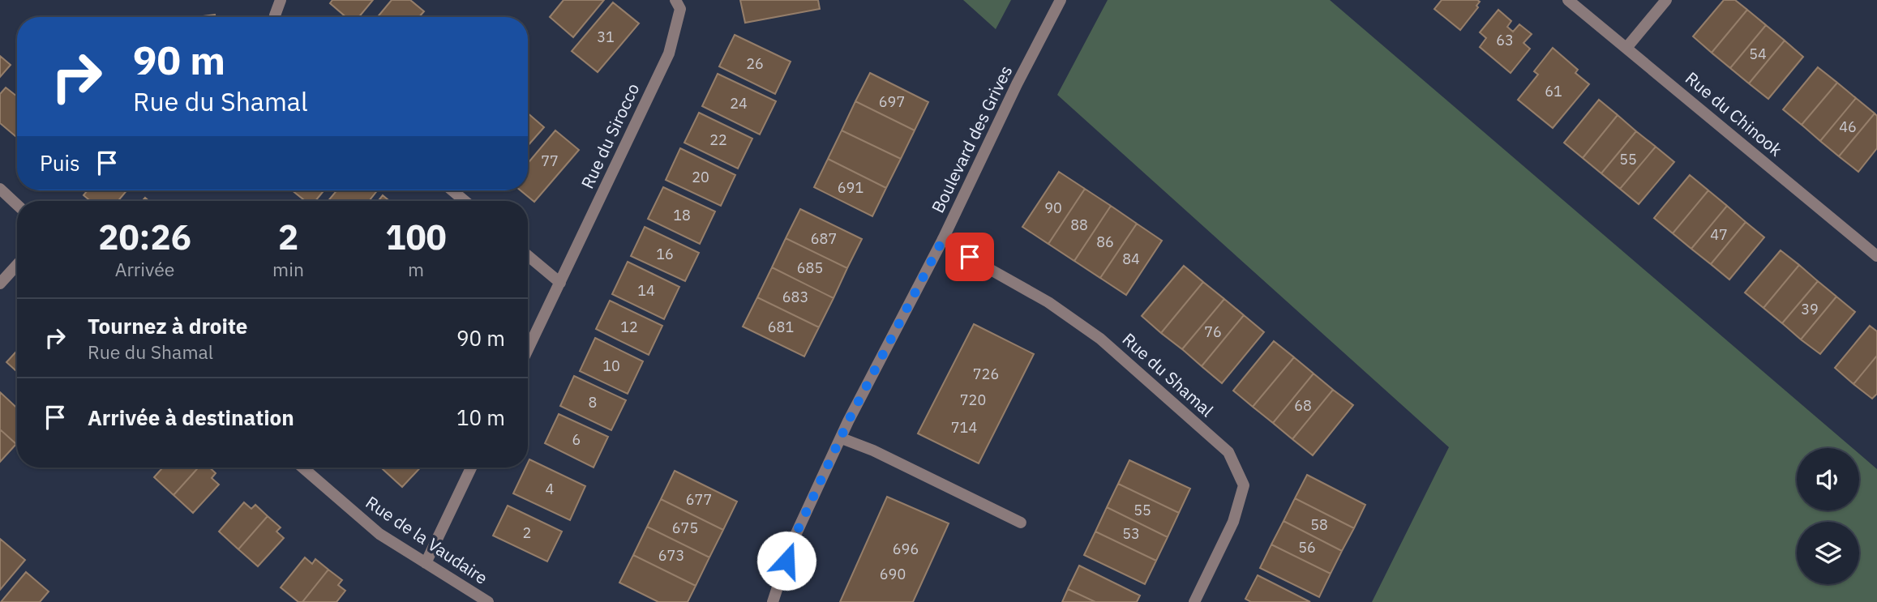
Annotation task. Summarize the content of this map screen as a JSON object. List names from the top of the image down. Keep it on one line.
{"streets":{"street":["Rue du Chinook","Rue du Sirocco","Boulevard des Grives","Rue du Shamal","Rue de la Vaudaire"]},"crossings":[["Boulevard des Grives","Rue du Shamal"]],"house_numbers":["31","63","54","26","61","697","24","46","22","55","77","20","691","90","18","88","47","687","86","16","84","685","14","683","39","12","681","76","10","726","720","8","68","714","6","4","677","55","58","675","2","53","56","696","673","690"],"page":{"turn":["90 m","Rue du Shamal"],"then":"Puis","eta":["20:26","Arrivée","2","min","100","m"],"list":[{"name":"Tournez à droite","note":"Rue du Shamal","value":"90 m"},{"name":"Arrivée à destination","value":"10 m"}]}}
